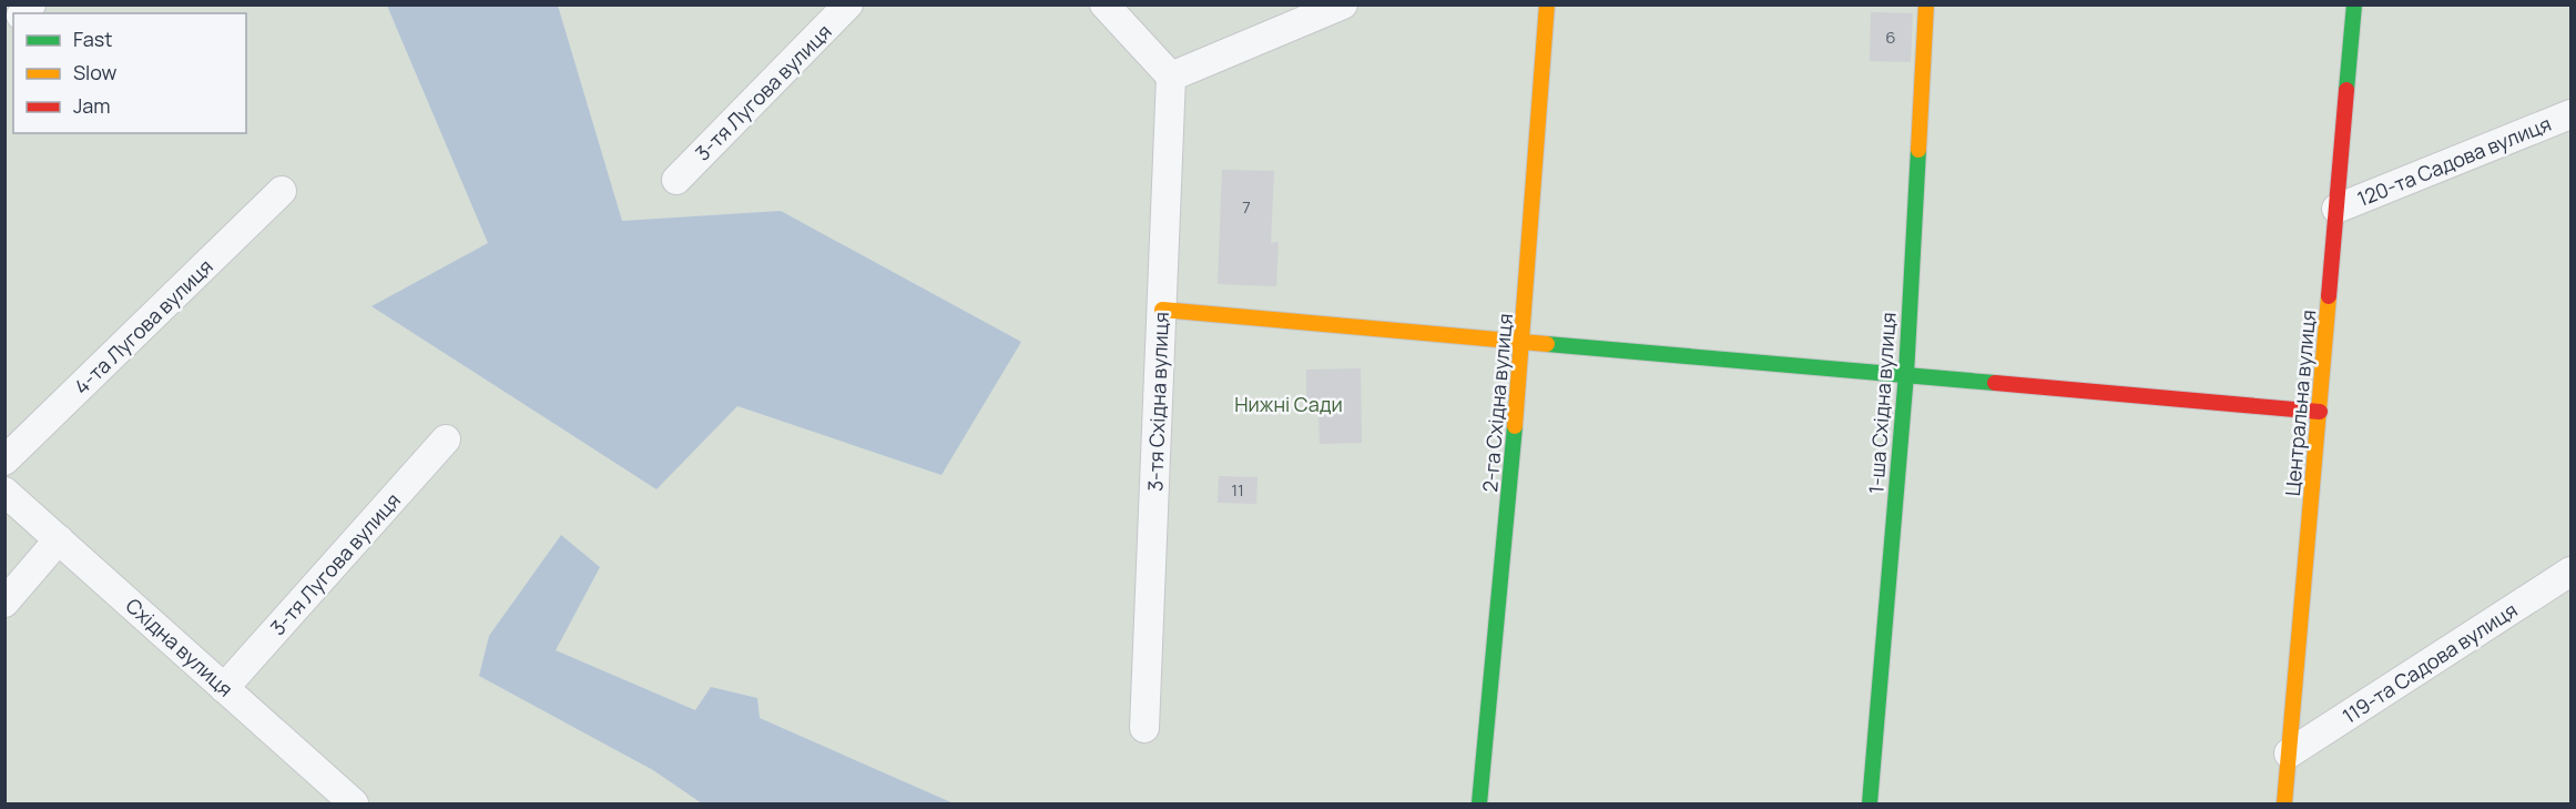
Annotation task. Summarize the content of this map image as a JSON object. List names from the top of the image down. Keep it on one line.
{"streets":{"street":["3-тя Лугова вулиця","120-та Садова вулиця","4-та Лугова вулиця","3-тя Східна вулиця","2-га Східна вулиця","1-ша Східна вулиця","Центральна вулиця","Східна вулиця","119-та Садова вулиця"]},"crossings":[["3-тя Лугова вулиця","Східна вулиця"],["120-та Садова вулиця","Центральна вулиця"],["Центральна вулиця","119-та Садова вулиця"]],"parks":["Нижні Сади"],"house_numbers":["6","7","11"],"legend":["Fast","Slow","Jam"]}
